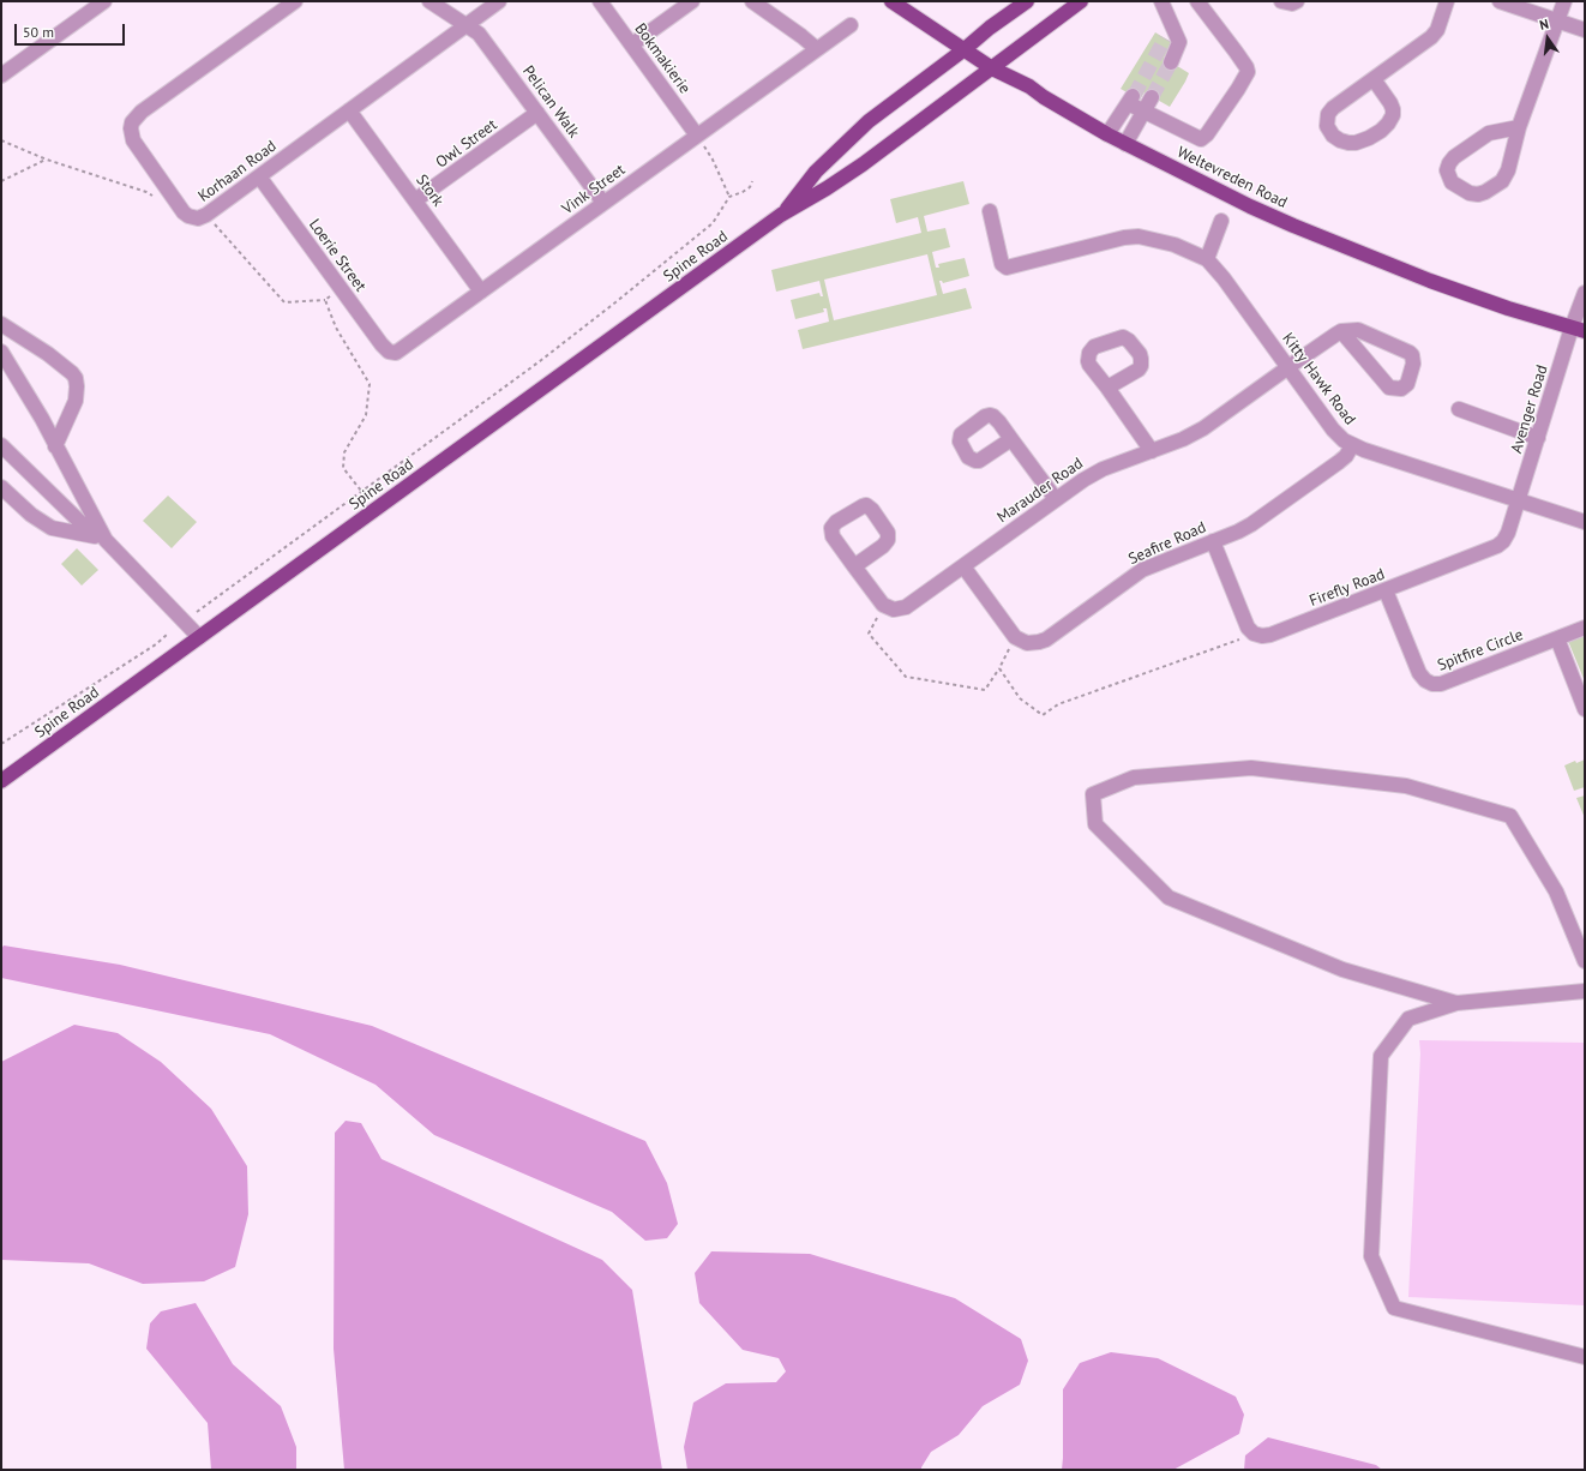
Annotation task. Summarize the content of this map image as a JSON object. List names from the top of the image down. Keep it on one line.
{"streets":{"main road":["Weltevreden Road","Spine Road"],"street":["Bokmakierie","Pelican Walk","Owl Street","Korhaan Road","Vink Street","Stork","Loerie Street","Kitty Hawk Road","Avenger Road","Marauder Road","Seafire Road","Firefly Road","Spitfire Circle"]},"crossings":[["Bokmakierie","Vink Street"],["Pelican Walk","Owl Street"],["Pelican Walk","Korhaan Road"],["Pelican Walk","Vink Street"],["Owl Street","Stork"],["Korhaan Road","Stork"],["Korhaan Road","Loerie Street"],["Weltevreden Road","Spine Road"],["Weltevreden Road","Avenger Road"],["Vink Street","Stork"],["Vink Street","Loerie Street"],["Kitty Hawk Road","Avenger Road"],["Kitty Hawk Road","Marauder Road"],["Kitty Hawk Road","Seafire Road"],["Kitty Hawk Road","Firefly Road"],["Avenger Road","Firefly Road"],["Firefly Road","Spitfire Circle"]],"scale_bar":"50 m","north":"top"}
